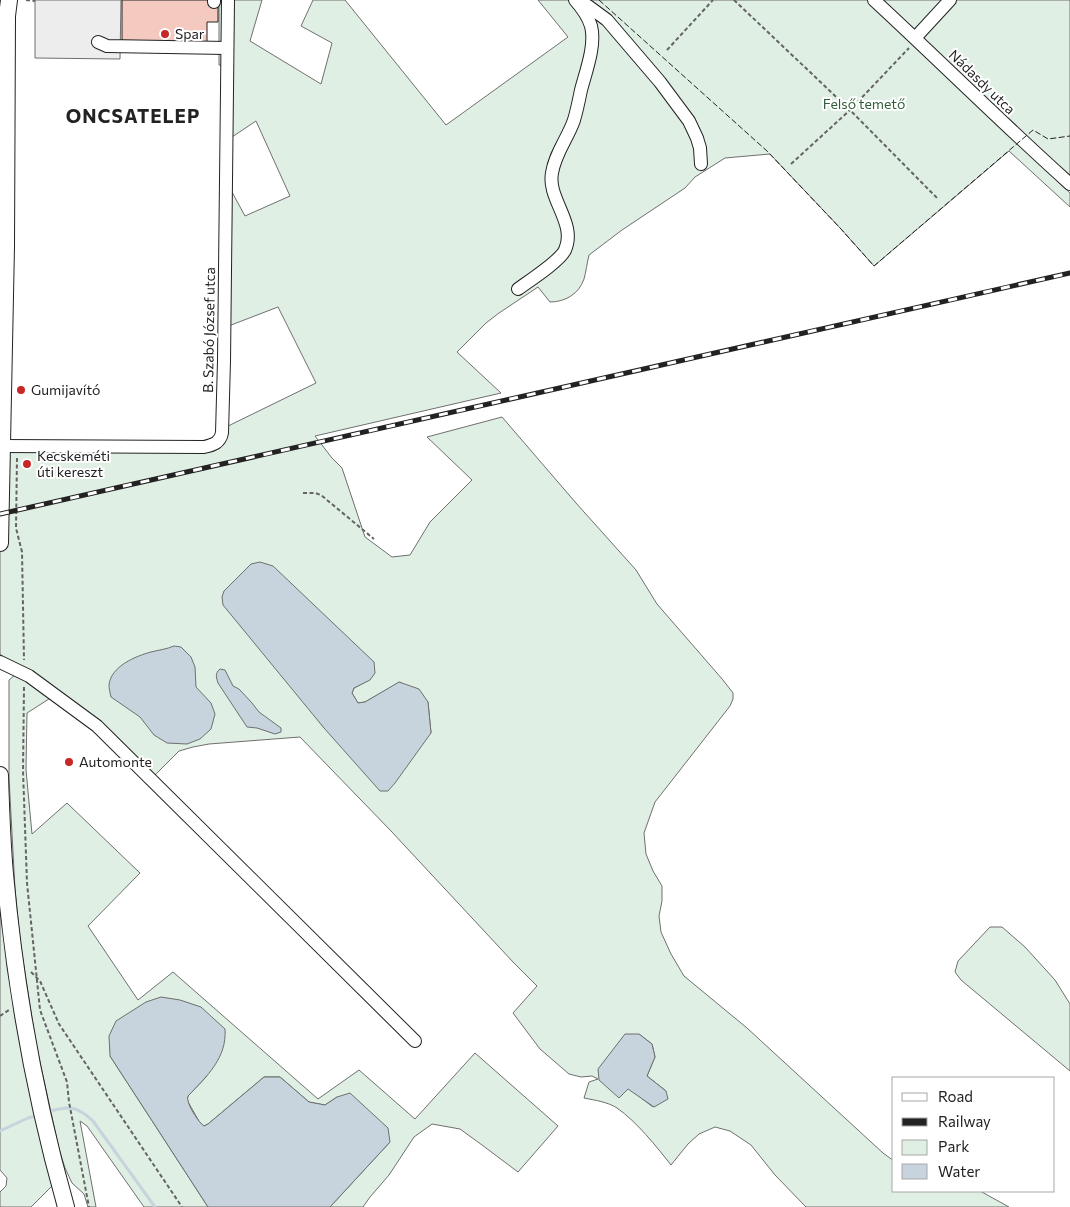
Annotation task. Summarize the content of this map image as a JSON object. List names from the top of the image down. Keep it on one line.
{"streets":{"street":["Nádasdy utca","B. Szabó József utca"]},"districts":["ONCSATELEP"],"parks":["Felső temető"],"places":["Spar","Gumijavító","Kecskeméti úti kereszt","Automonte"],"legend":["Road","Railway","Park","Water"]}
